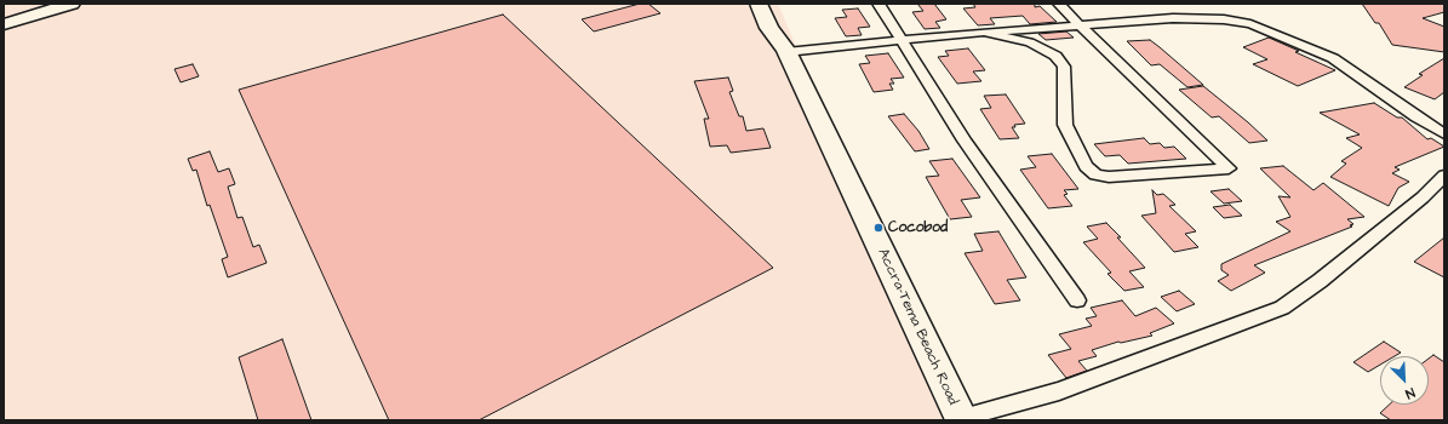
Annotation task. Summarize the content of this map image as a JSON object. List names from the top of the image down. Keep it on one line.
{"streets":{"main road":["Accra-Tema Beach Road"]},"places":["Cocobod"],"north":"bottom right"}
